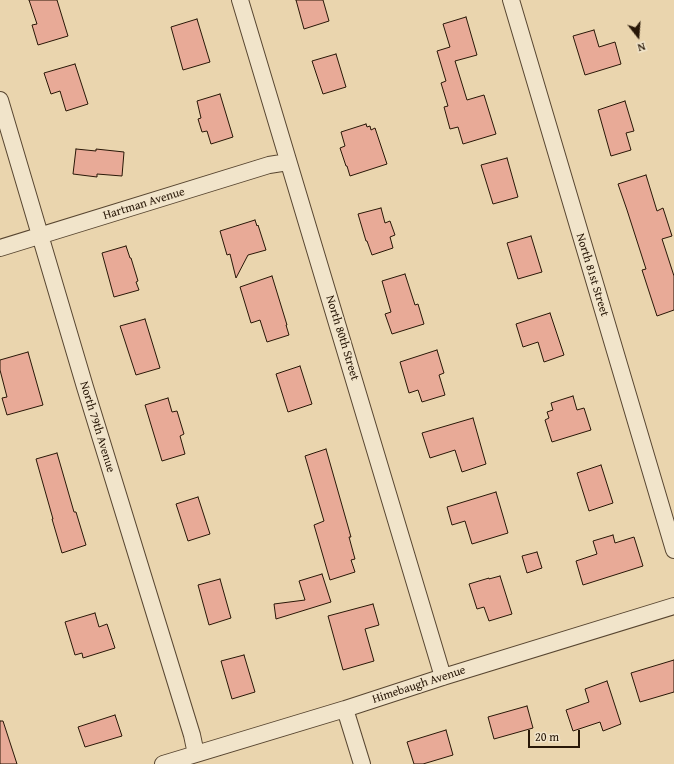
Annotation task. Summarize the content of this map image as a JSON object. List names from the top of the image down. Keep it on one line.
{"streets":{"street":["Hartman Avenue","North 81st Street","North 80th Street","North 79th Avenue","Himebaugh Avenue"]},"crossings":[["Hartman Avenue","North 80th Street"],["Hartman Avenue","North 79th Avenue"],["North 80th Street","Himebaugh Avenue"],["North 79th Avenue","Himebaugh Avenue"]],"scale_bar":"20 m","north":"bottom"}
